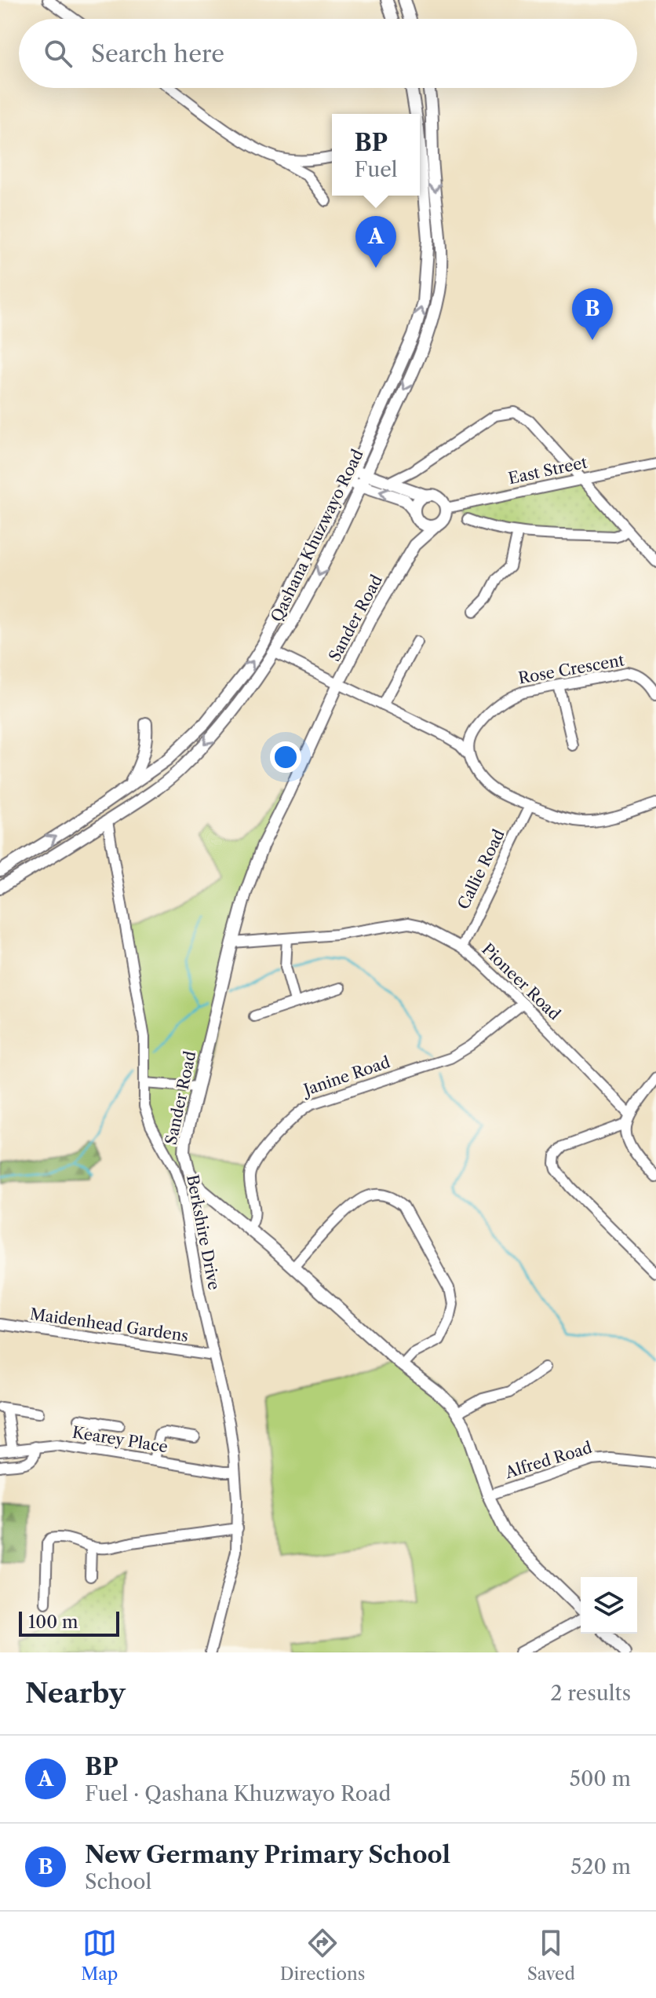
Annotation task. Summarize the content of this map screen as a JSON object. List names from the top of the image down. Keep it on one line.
{"streets":{"main road":["Qashana Khuzwayo Road","Sander Road"],"street":["East Street","Rose Crescent","Callie Road","Pioneer Road","Janine Road","Berkshire Drive","Maidenhead Gardens","Kearey Place","Alfred Road"]},"crossings":[["East Street","Sander Road"],["Qashana Khuzwayo Road","Berkshire Drive"],["Sander Road","Pioneer Road"],["Sander Road","Janine Road"],["Sander Road","Alfred Road"],["Callie Road","Pioneer Road"],["Pioneer Road","Janine Road"],["Berkshire Drive","Maidenhead Gardens"],["Berkshire Drive","Kearey Place"]],"scale_bar":"100 m","page":{"search":"Search here","popup":["BP","Fuel"],"pins":["A","B"],"scale":"100 m","heading":["Nearby","2 results"],"list":[{"mark":"A","name":"BP","note":"Fuel · Qashana Khuzwayo Road","value":"500 m"},{"mark":"B","name":"New Germany Primary School","note":"School","value":"520 m"}],"nav":["Map","Directions","Saved"]}}
